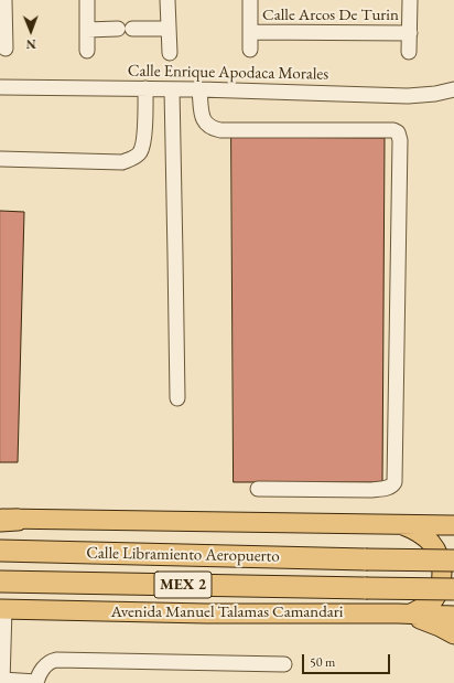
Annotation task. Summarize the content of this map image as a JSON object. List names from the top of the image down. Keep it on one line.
{"streets":{"highway":["Calle Libramiento Aeropuerto","MEX 2"],"main road":["Avenida Manuel Talamas Camandari"],"street":["Calle Arcos De Turin","Calle Enrique Apodaca Morales"]},"scale_bar":"50 m","north":"bottom"}
